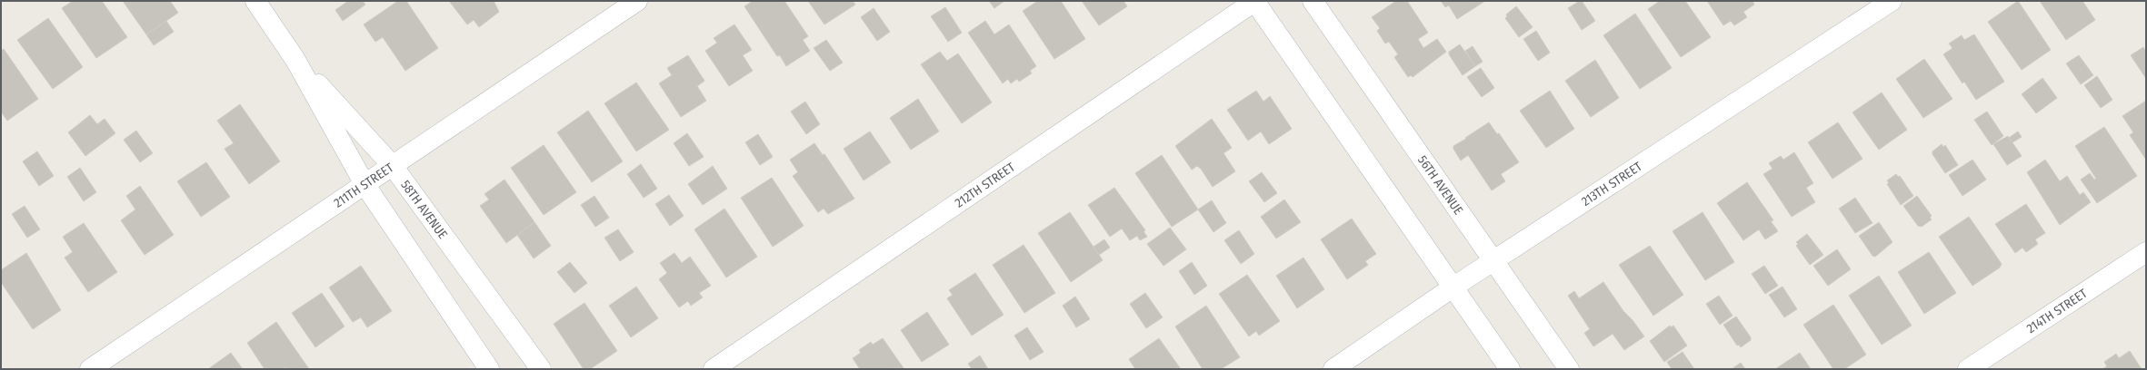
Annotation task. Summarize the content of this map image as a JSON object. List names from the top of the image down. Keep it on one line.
{"streets":{"street":["213TH STREET","211TH STREET","212TH STREET","56TH AVENUE","58TH AVENUE","214TH STREET"]},"crossings":[["213TH STREET","56TH AVENUE"],["211TH STREET","58TH AVENUE"]]}
